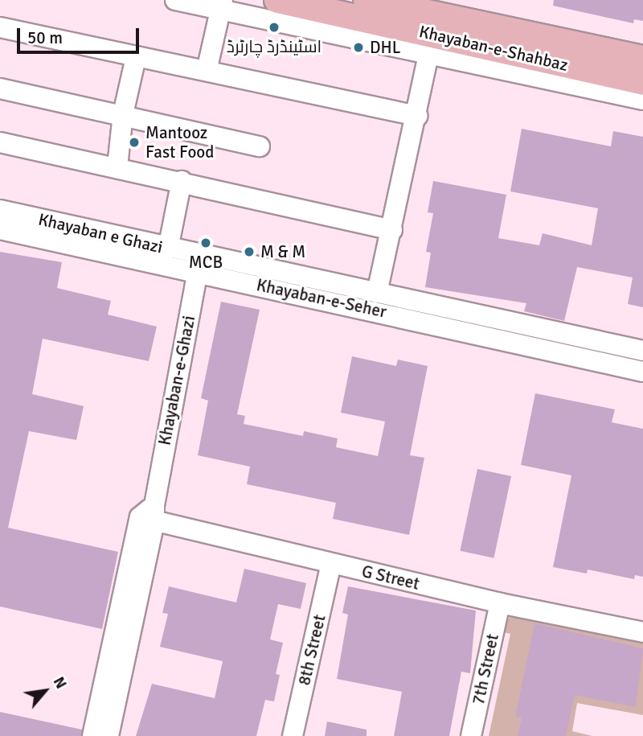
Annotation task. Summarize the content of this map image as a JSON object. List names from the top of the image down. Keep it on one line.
{"streets":{"main road":["Khayaban-e-Shahbaz"],"street":["Khayaban e Ghazi","Khayaban-e-Seher","Khayaban-e-Ghazi","G Street","8th Street","7th Street"]},"crossings":[["Khayaban e Ghazi","Khayaban-e-Seher"],["Khayaban e Ghazi","Khayaban-e-Ghazi"],["Khayaban-e-Seher","Khayaban-e-Ghazi"],["Khayaban-e-Ghazi","G Street"],["G Street","8th Street"],["G Street","7th Street"]],"places":["اسٹینڈرڈ چارٹرڈ","DHL","Mantooz Fast Food","MCB","M & M"],"scale_bar":"50 m","north":"top right"}
